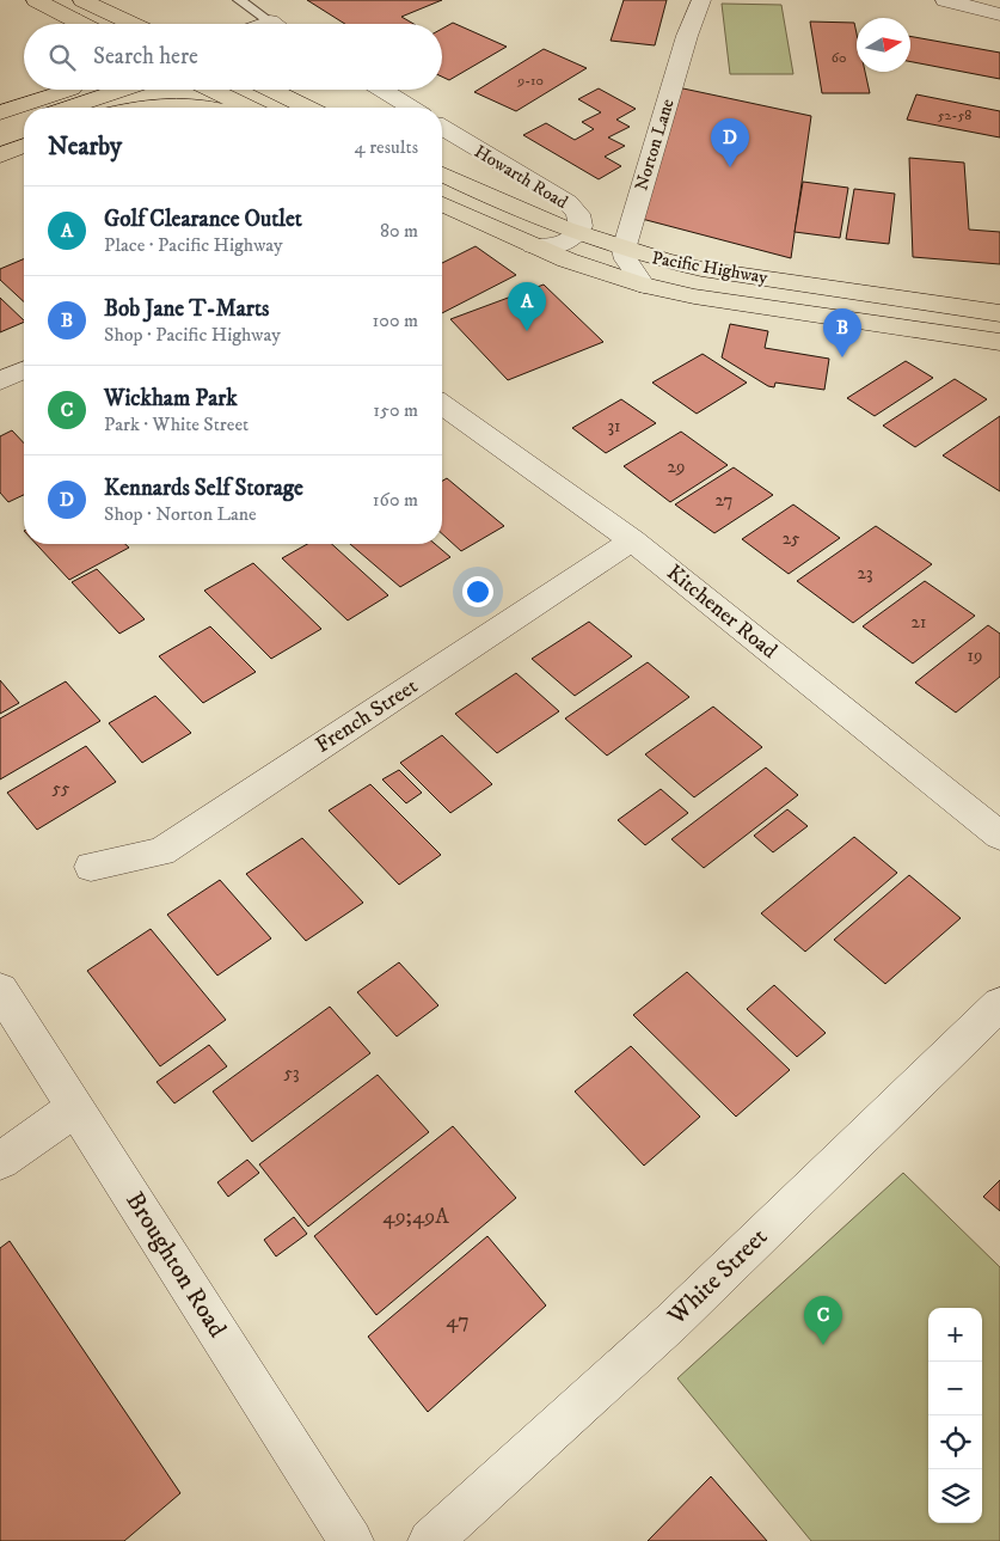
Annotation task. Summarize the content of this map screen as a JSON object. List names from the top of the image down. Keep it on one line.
{"streets":{"main road":["Pacific Highway"],"street":["Norton Lane","Howarth Road","Kitchener Road","French Street","Broughton Road","White Street"]},"crossings":[["Norton Lane","Pacific Highway"],["Howarth Road","Pacific Highway"],["Kitchener Road","French Street"]],"house_numbers":["60","9-10","52-58","31","29","27","25","23","21","19","55","53","49;49A","47"],"north":"right","page":{"search":"Search here","heading":["Nearby","4 results"],"pins":["D","A","B","C"],"list":[{"mark":"A","name":"Golf Clearance Outlet","note":"Place · Pacific Highway","value":"80 m"},{"mark":"B","name":"Bob Jane T-Marts","note":"Shop · Pacific Highway","value":"100 m"},{"mark":"C","name":"Wickham Park","note":"Park · White Street","value":"150 m"},{"mark":"D","name":"Kennards Self Storage","note":"Shop · Norton Lane","value":"160 m"}],"map_buttons":["+","−"]}}
